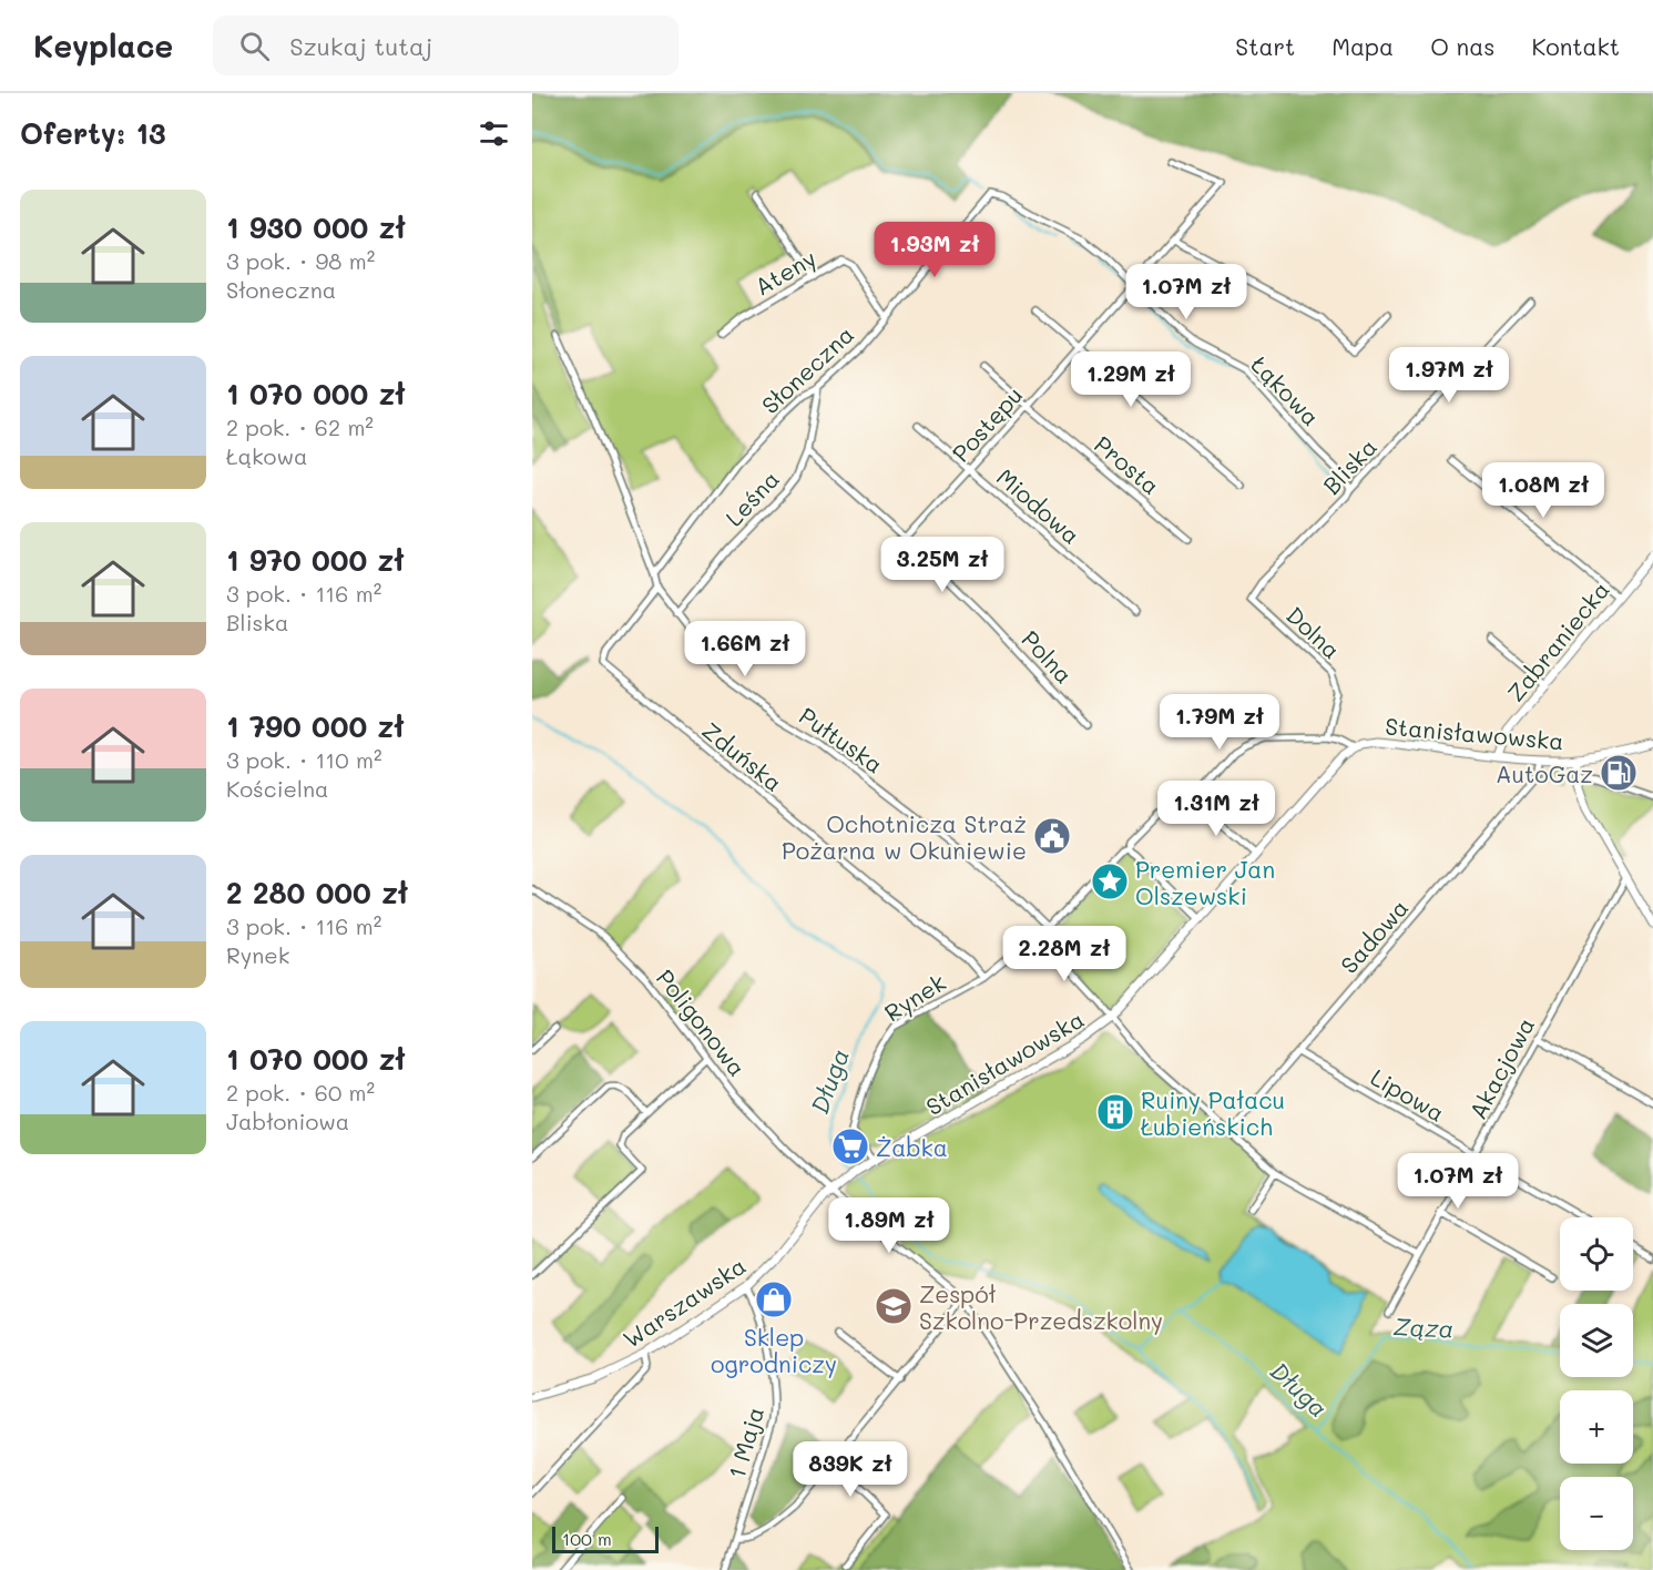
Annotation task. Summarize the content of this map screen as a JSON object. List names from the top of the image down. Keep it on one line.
{"streets":{"main road":["Zabraniecka","Stanisławowska","Warszawska"],"street":["Ateny","Słoneczna","Łąkowa","Postępu","Prosta","Bliska","Leśna","Miodowa","Dolna","Polna","Pułtuska","Zduńska","Sadowa","Rynek","Poligonowa","Akacjowa","Lipowa","1 Maja"]},"crossings":[["Ateny","Słoneczna"],["Słoneczna","Łąkowa"],["Słoneczna","Leśna"],["Słoneczna","Pułtuska"],["Łąkowa","Postępu"],["Łąkowa","Bliska"],["Postępu","Prosta"],["Postępu","Miodowa"],["Postępu","Polna"],["Bliska","Dolna"],["Leśna","Polna"],["Leśna","Pułtuska"],["Zabraniecka","Stanisławowska"],["Stanisławowska","Sadowa"],["Stanisławowska","Rynek"],["Stanisławowska","Warszawska"],["Pułtuska","Zduńska"],["Pułtuska","Rynek"],["Zduńska","Rynek"],["Sadowa","Lipowa"],["Poligonowa","Warszawska"],["Akacjowa","Lipowa"],["Warszawska","1 Maja"]],"water":["Długa","Ząza"],"places":{"fuel station":["AutoGaz"],"public building":["Ochotnicza Straż Pożarna w Okuniewie"],"place":["Premier Jan Olszewski"],"building":["Ruiny Pałacu Łubieńskich"],"supermarket":["Żabka"],"shop":["Sklep ogrodniczy"],"school or university":["Zespół Szkolno-Przedszkolny"]},"scale_bar":"100 m","page":{"header":"Keyplace","search":"Szukaj tutaj","nav":["Start","Mapa","O nas","Kontakt"],"heading":"Oferty: 13","list":[{"name":"1 930 000 zł","note":"3 pok. · 98 m² · Słoneczna"},{"name":"1 070 000 zł","note":"2 pok. · 62 m² · Łąkowa"},{"name":"1 970 000 zł","note":"3 pok. · 116 m² · Bliska"},{"name":"1 790 000 zł","note":"3 pok. · 110 m² · Kościelna"},{"name":"2 280 000 zł","note":"3 pok. · 116 m² · Rynek"},{"name":"1 070 000 zł","note":"2 pok. · 60 m² · Jabłoniowa"}],"price":["1.93M zł","1.07M zł","1.97M zł","1.29M zł","1.08M zł","3.25M zł","1.66M zł","1.79M zł","1.31M zł","2.28M zł","1.07M zł","1.89M zł","839K zł"],"map_buttons":["+","−"],"scale":"100 m"}}
